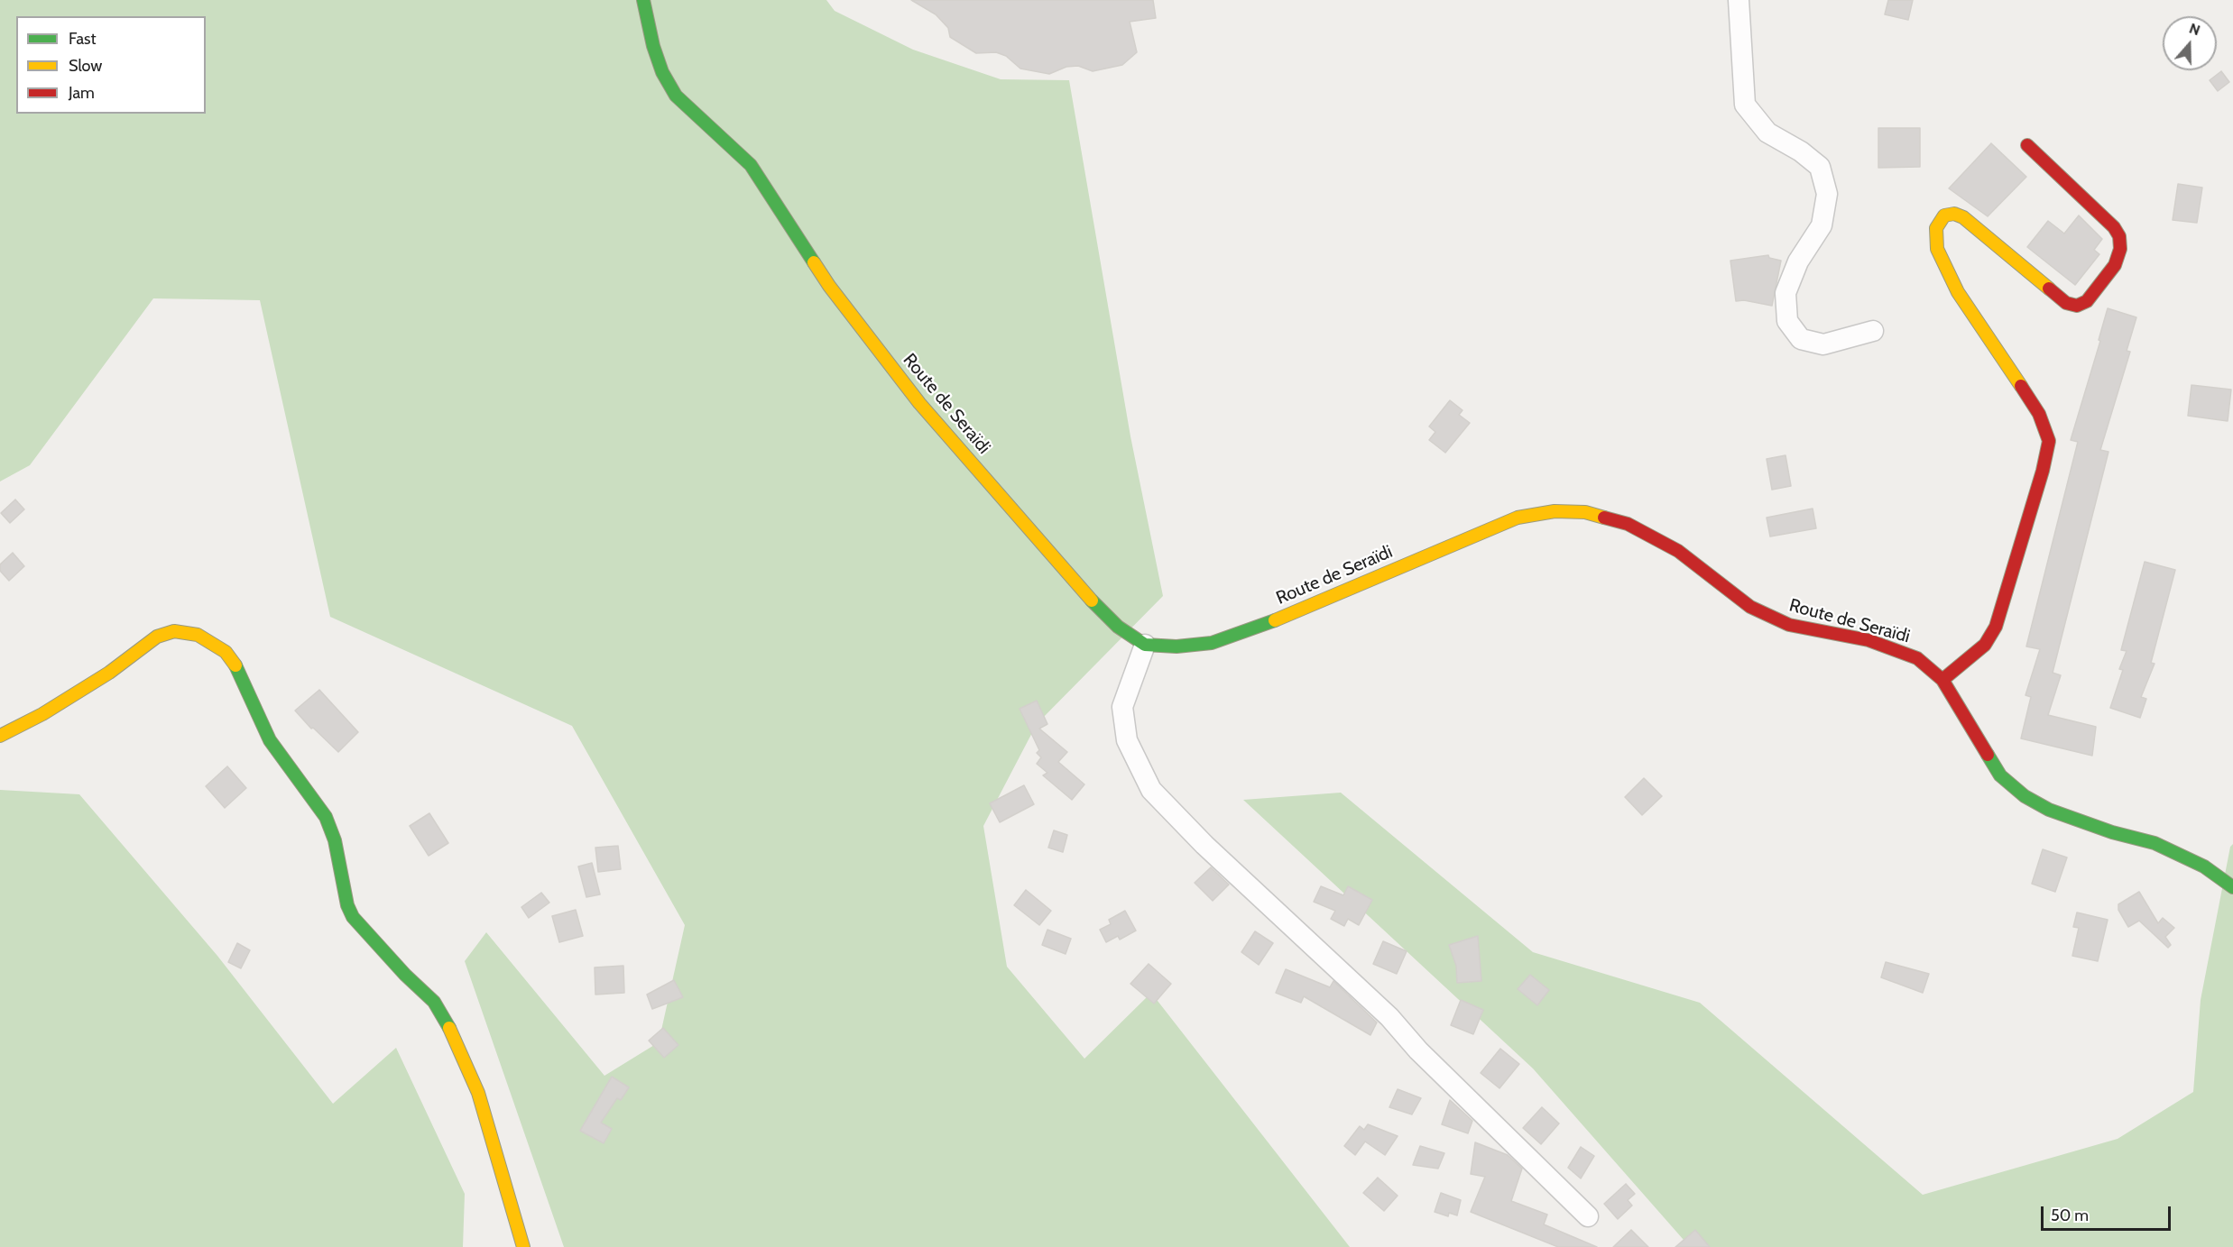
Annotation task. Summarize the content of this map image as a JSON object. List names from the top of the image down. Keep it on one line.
{"streets":{"main road":["Route de Seraïdi"]},"legend":["Fast","Slow","Jam"],"scale_bar":"50 m","north":"top"}
